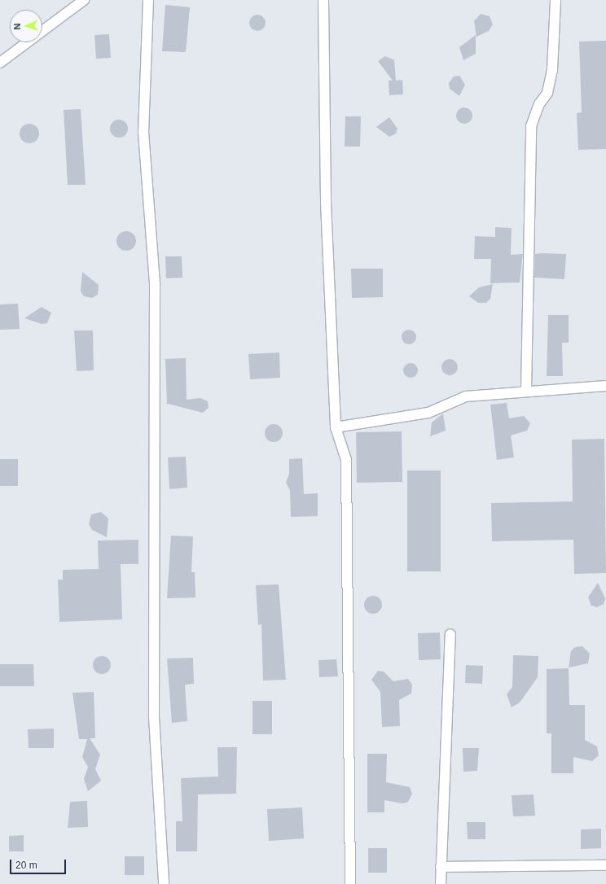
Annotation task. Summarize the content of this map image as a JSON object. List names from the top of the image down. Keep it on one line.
{"scale_bar":"20 m","north":"left"}
